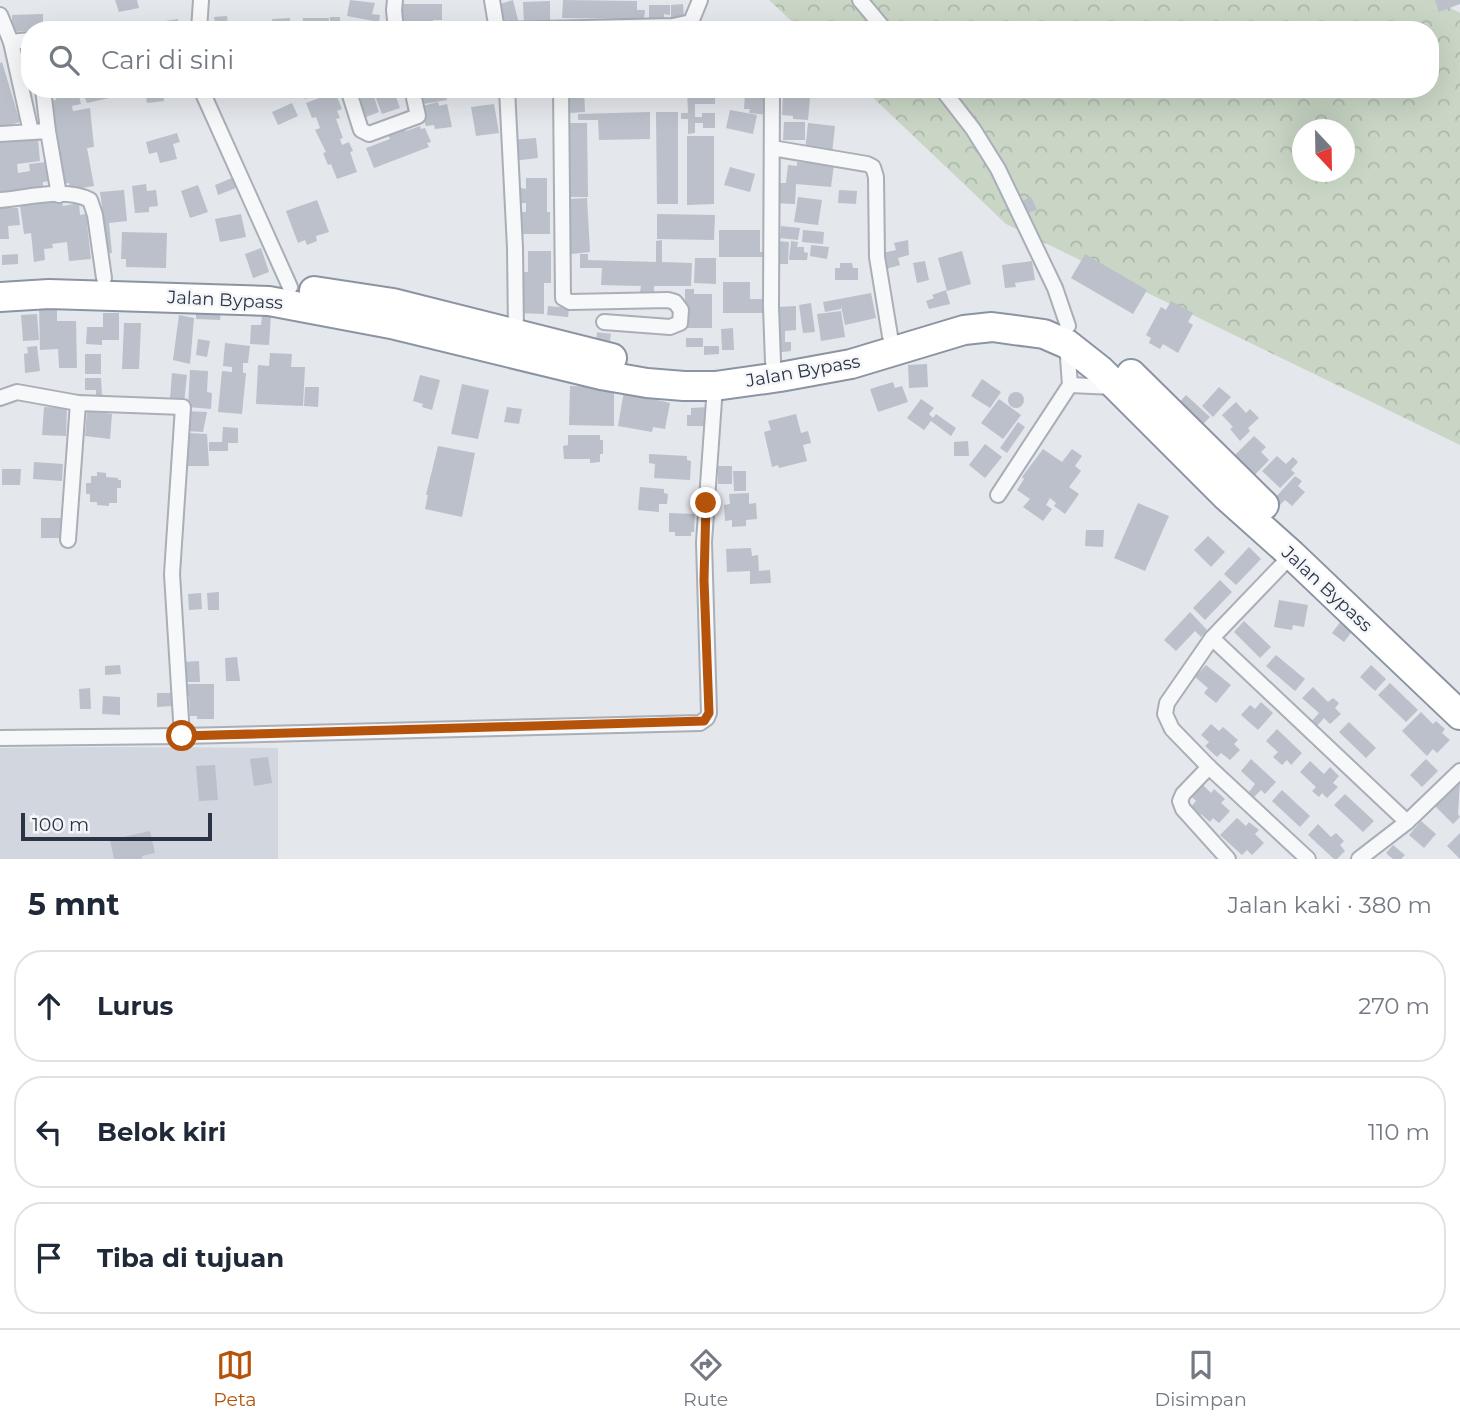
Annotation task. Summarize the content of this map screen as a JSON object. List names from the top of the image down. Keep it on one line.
{"streets":{"highway":["Jalan Bypass"]},"scale_bar":"100 m","north":"bottom","page":{"search":"Cari di sini","scale":"100 m","heading":["5 mnt","Jalan kaki · 380 m"],"list":[["Lurus","270 m"],["Belok kiri","110 m"],"Tiba di tujuan"],"nav":["Peta","Rute","Disimpan"]}}
